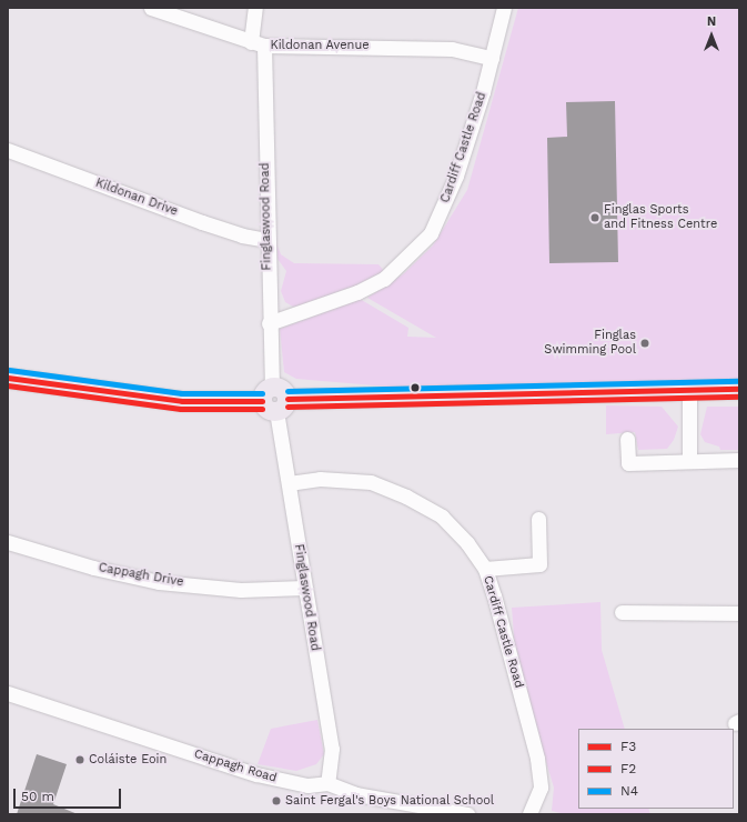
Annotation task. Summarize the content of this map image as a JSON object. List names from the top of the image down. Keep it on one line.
{"streets":{"street":["Kildonan Avenue","Cardiff Castle Road","Kildonan Drive","Finglaswood Road","Cappagh Drive","Cappagh Road"]},"crossings":[["Kildonan Avenue","Cardiff Castle Road"],["Kildonan Avenue","Finglaswood Road"],["Cardiff Castle Road","Finglaswood Road"],["Kildonan Drive","Finglaswood Road"],["Finglaswood Road","Cappagh Drive"],["Finglaswood Road","Cappagh Road"]],"places":["Finglas Sports and Fitness Centre","Finglas Swimming Pool","Coláiste Eoin","Saint Fergal's Boys National School"],"lines":["transit line N4","transit line F3","transit line F2"],"legend":["F3","F2","N4"],"scale_bar":"50 m","north":"top"}
